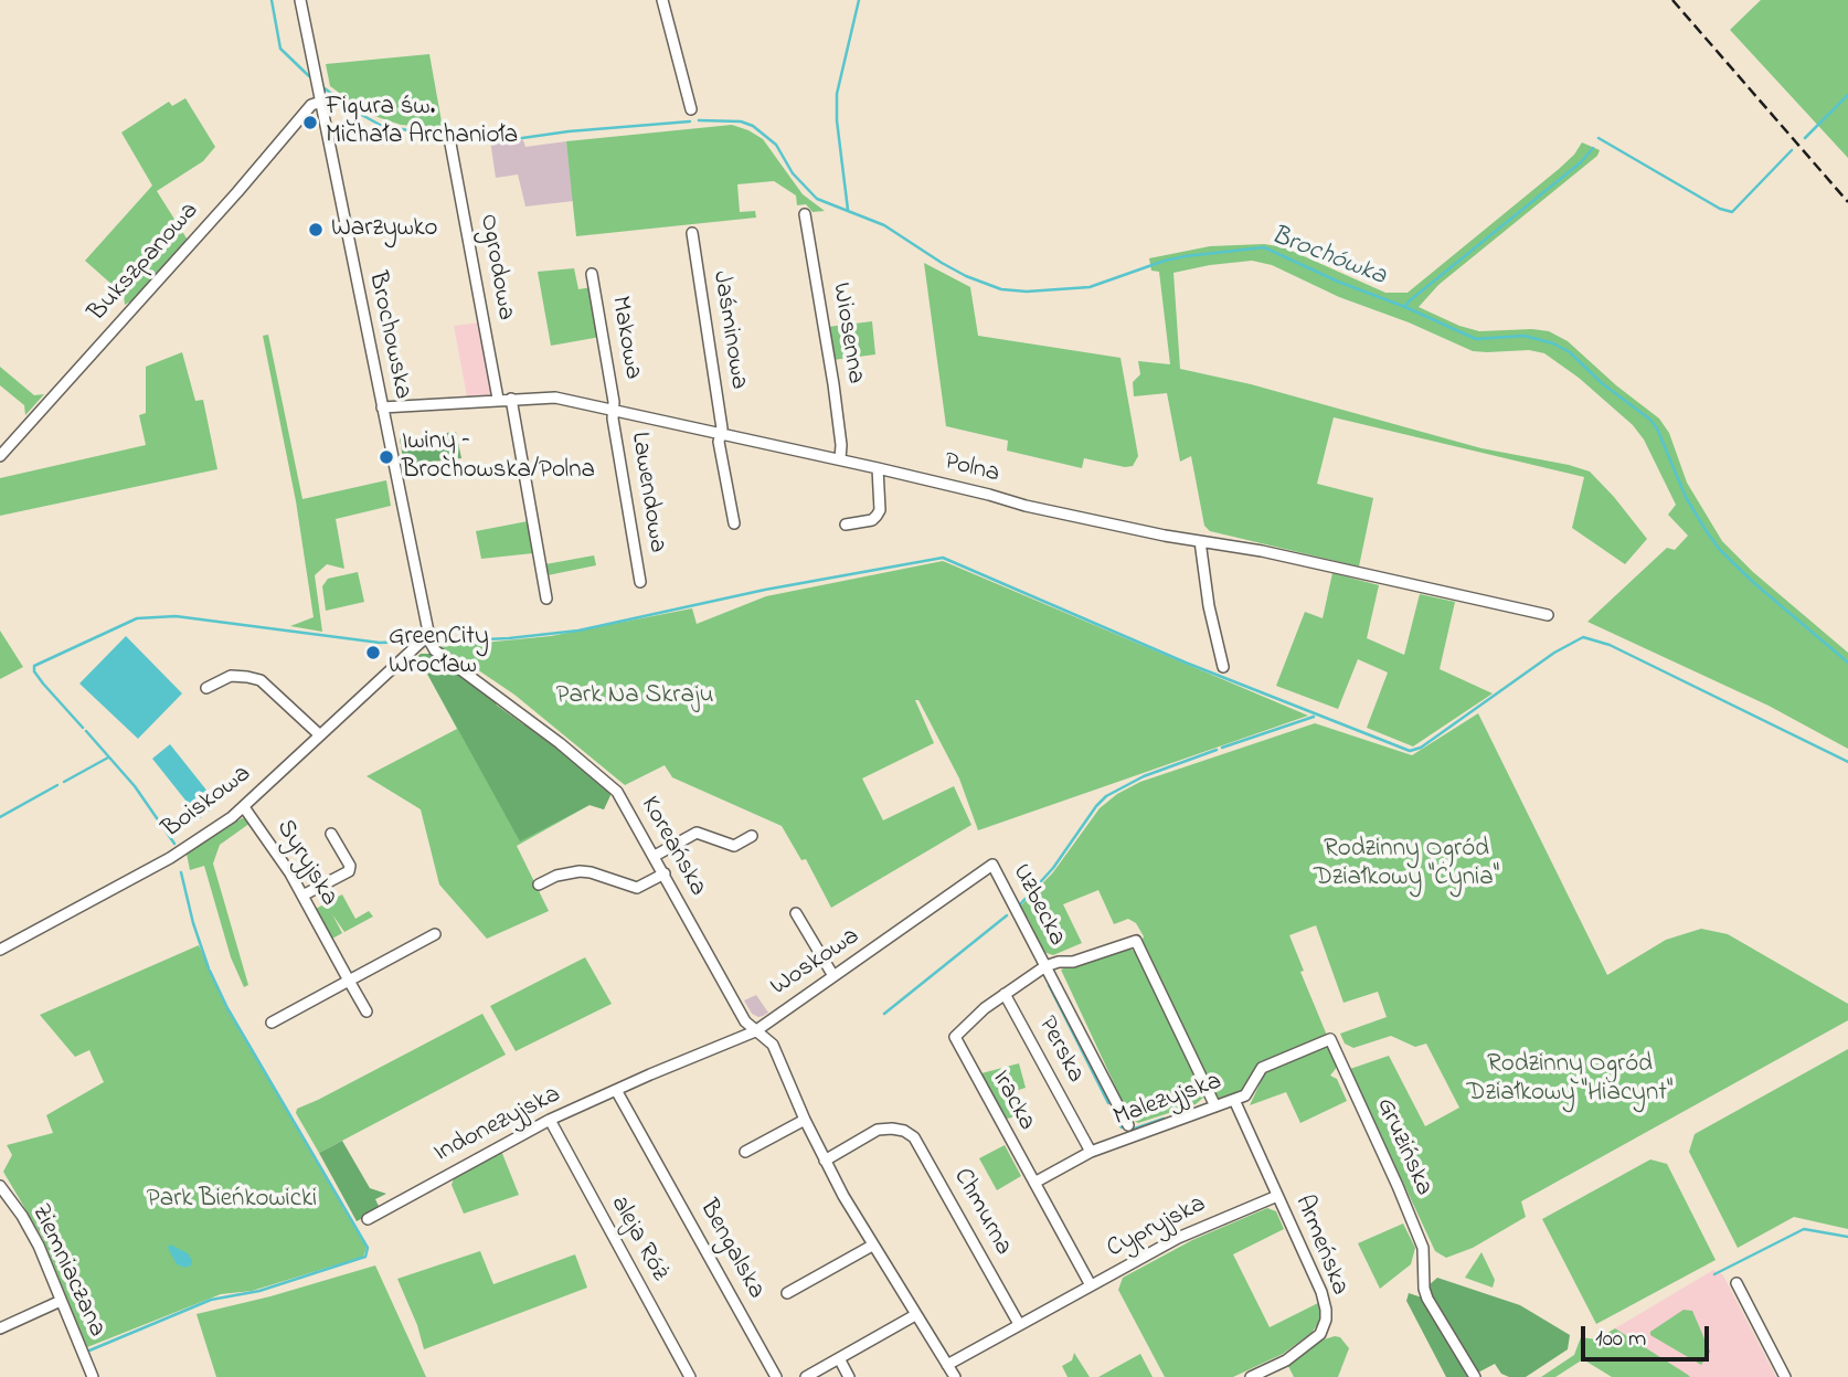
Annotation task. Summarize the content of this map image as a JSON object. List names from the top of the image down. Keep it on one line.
{"streets":{"street":["Bukszpanowa","Ogrodowa","Jaśminowa","Wiosenna","Brochowska","Makowa","Polna","Lawendowa","Boiskowa","Koreańska","Syryjska","Uzbecka","Woskowa","Perska","Iracka","Malezyjska","Indonezyjska","Gruzińska","Chmurna","Cypryjska","aleja Róż","Armeńska","Bengalska","Ziemniaczana"]},"crossings":[["Bukszpanowa","Brochowska"],["Ogrodowa","Polna"],["Jaśminowa","Polna"],["Wiosenna","Polna"],["Brochowska","Polna"],["Brochowska","Boiskowa"],["Brochowska","Koreańska"],["Makowa","Polna"],["Makowa","Lawendowa"],["Polna","Lawendowa"],["Boiskowa","Syryjska"],["Koreańska","Woskowa"],["Koreańska","Chmurna"],["Uzbecka","Woskowa"],["Uzbecka","Iracka"],["Woskowa","Indonezyjska"],["Perska","Iracka"],["Perska","Malezyjska"],["Iracka","Cypryjska"],["Malezyjska","Gruzińska"],["Malezyjska","Armeńska"],["Indonezyjska","aleja Róż"],["Indonezyjska","Bengalska"],["Chmurna","Cypryjska"],["Cypryjska","Armeńska"]],"water":["Brochówka"],"parks":["Park Na Skraju","Rodzinny Ogród Działkowy \"Cynia\"","Rodzinny Ogród Działkowy \"Hiacynt\"","Park Bieńkowicki"],"places":["Figura św. Michała Archanioła","Warzywko","Iwiny – Brochowska/Polna","GreenCity Wrocław"],"scale_bar":"100 m"}
